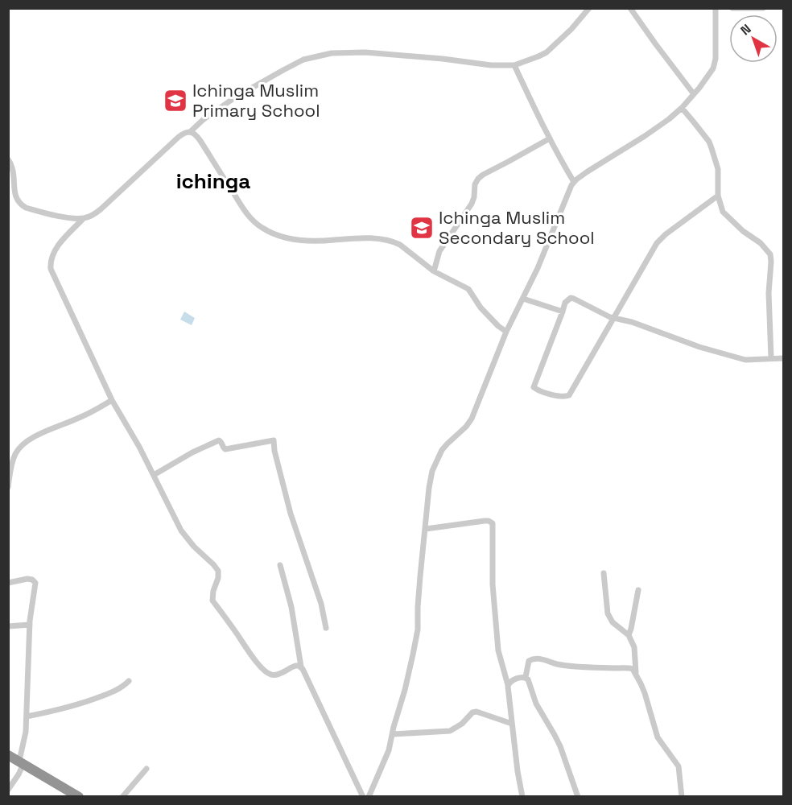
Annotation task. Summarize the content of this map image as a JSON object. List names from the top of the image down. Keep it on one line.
{"districts":["ichinga"],"places":{"school or university":["Ichinga Muslim Primary School","Ichinga Muslim Secondary School"]},"north":"top left"}
